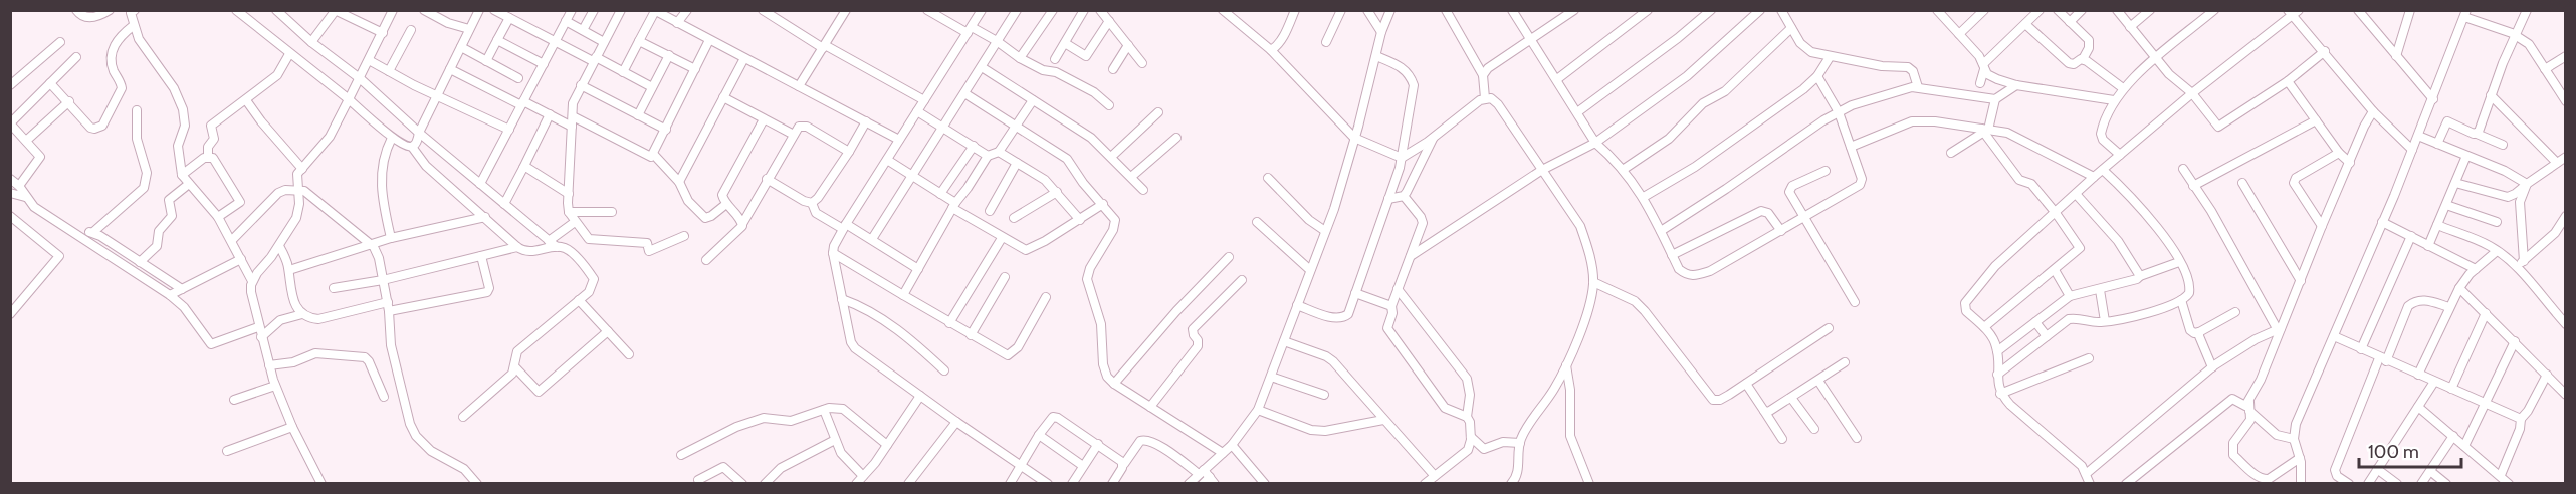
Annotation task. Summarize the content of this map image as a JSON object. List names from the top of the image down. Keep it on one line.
{"scale_bar":"100 m"}
